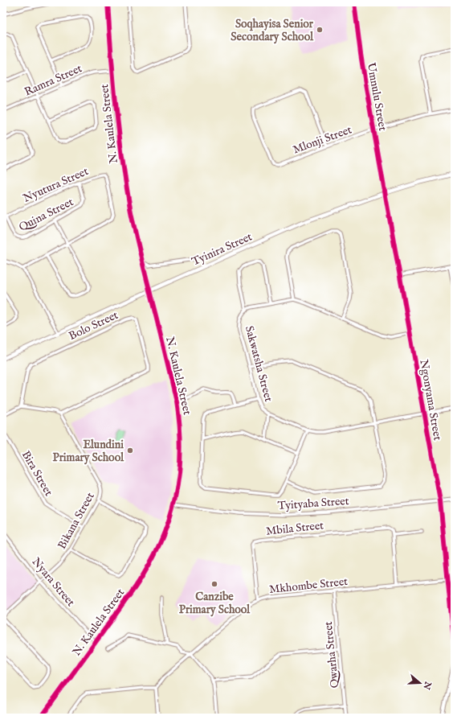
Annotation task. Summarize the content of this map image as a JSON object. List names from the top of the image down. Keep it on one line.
{"streets":{"street":["Ramra Street","Umnulu Street","N. Kaulela Street","Mlonji Street","Nyutura Street","Quina Street","Tyinira Street","Bolo Street","Sakwatsha Street","Ngonyama Street","Bira Street","Tyityaba Street","Bikana Street","Mbila Street","Nyara Street","Mkhombe Street","Qwarha Street"]},"crossings":[["Ramra Street","N. Kaulela Street"],["Umnulu Street","Mlonji Street"],["Umnulu Street","Tyinira Street"],["Umnulu Street","Ngonyama Street"],["N. Kaulela Street","Tyinira Street"],["N. Kaulela Street","Tyityaba Street"],["N. Kaulela Street","Nyara Street"],["Nyutura Street","Quina Street"],["Tyinira Street","Ngonyama Street"],["Bolo Street","Bikana Street"],["Sakwatsha Street","Ngonyama Street"],["Ngonyama Street","Tyityaba Street"],["Ngonyama Street","Mkhombe Street"],["Bira Street","Bikana Street"],["Bikana Street","Nyara Street"],["Mbila Street","Mkhombe Street"],["Mkhombe Street","Qwarha Street"]],"places":["Soqhayisa Senior Secondary School","Elundini Primary School","Canzibe Primary School"],"north":"right"}
